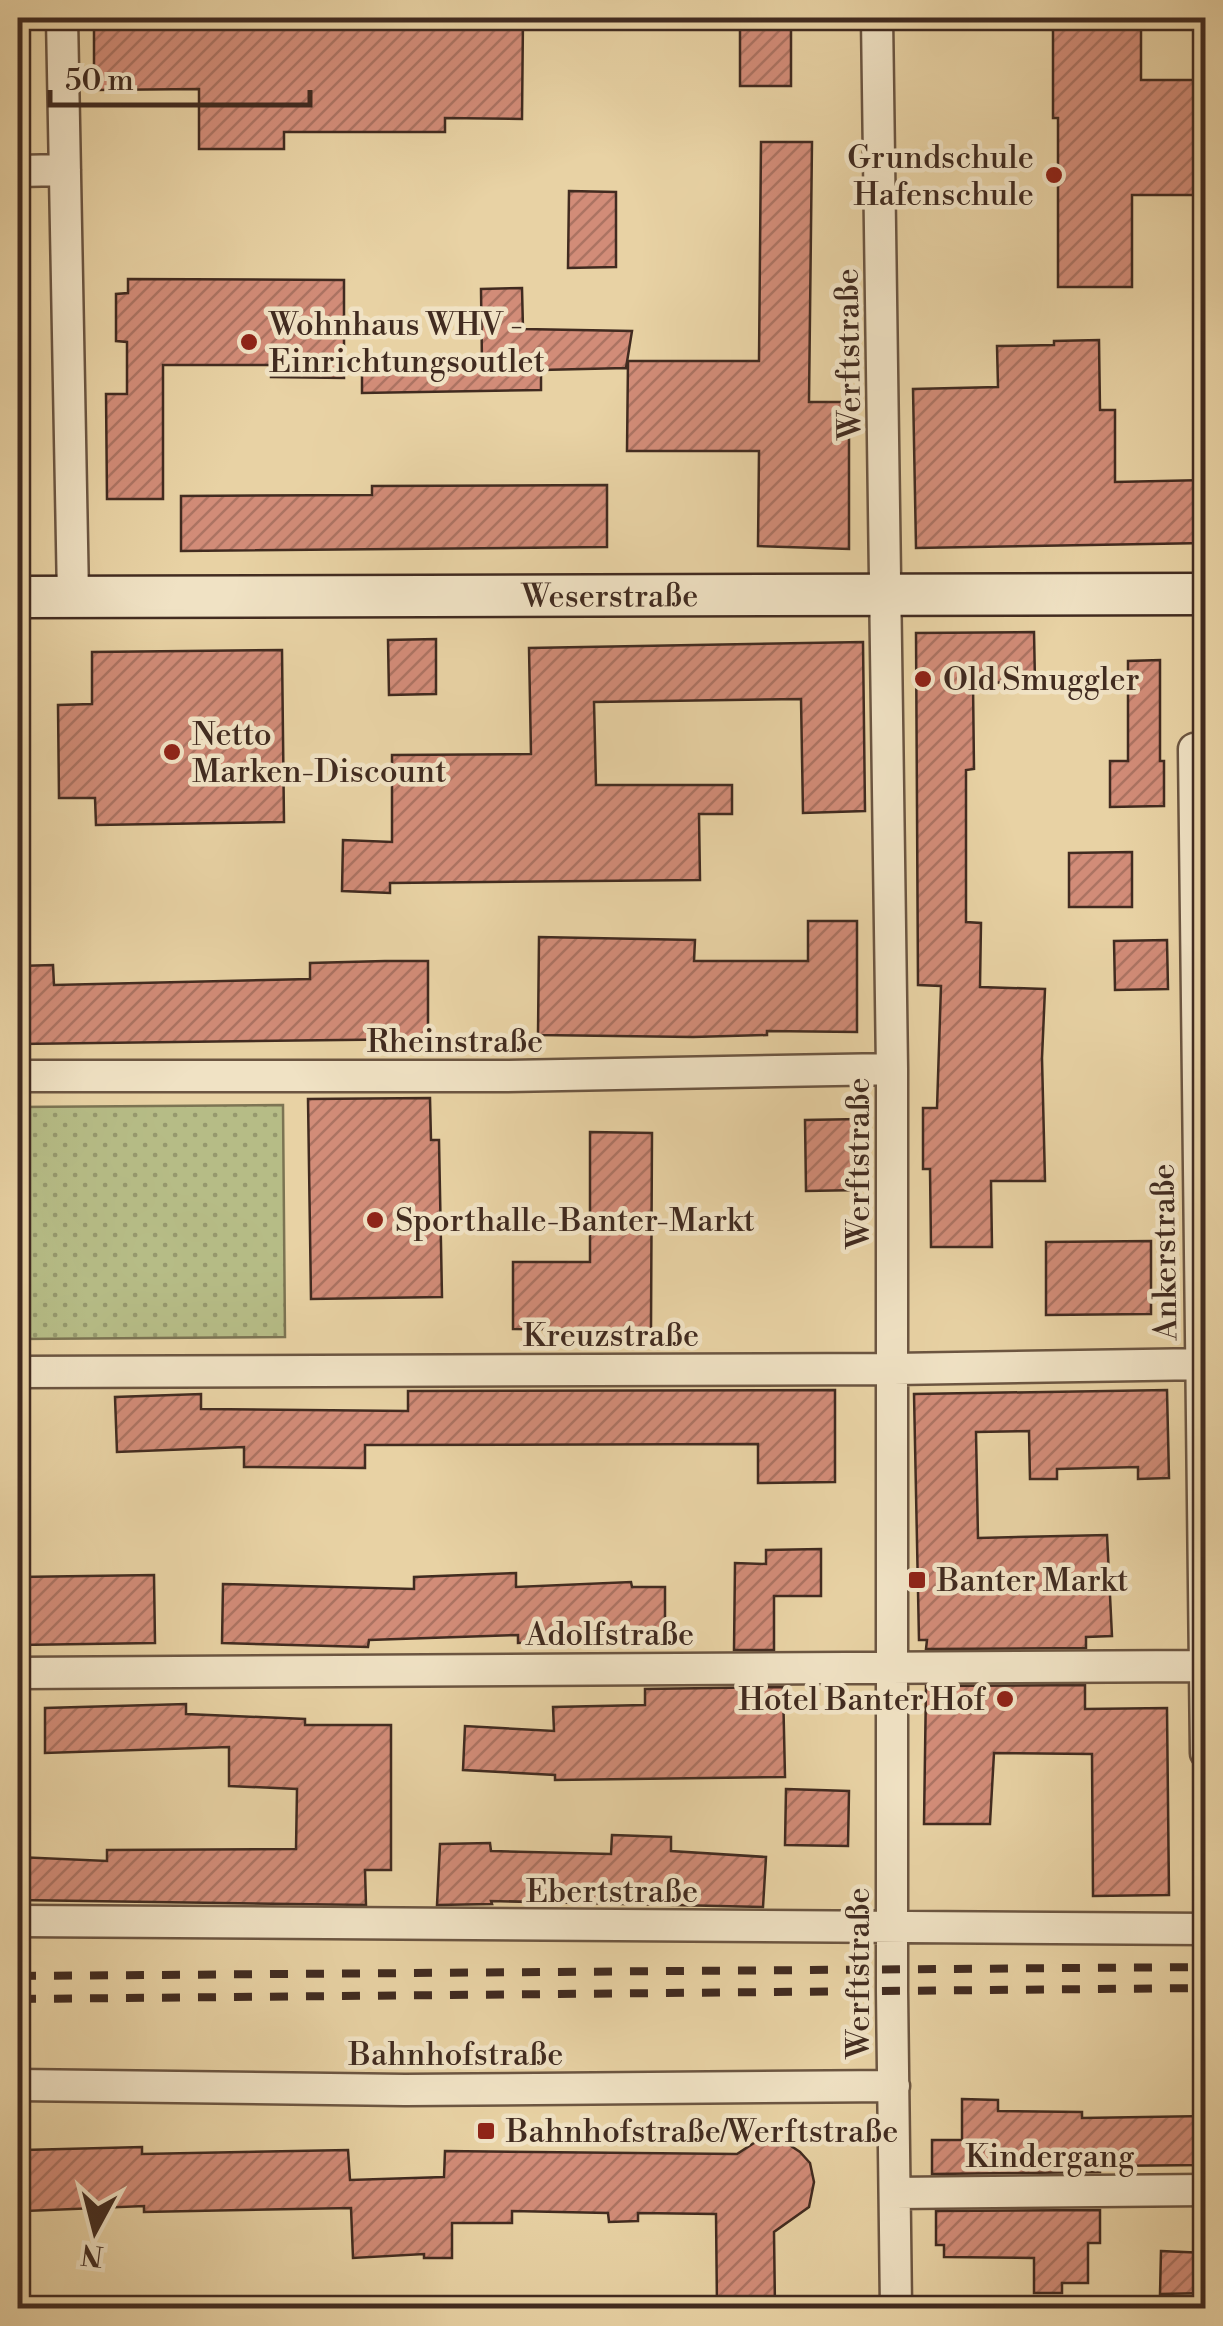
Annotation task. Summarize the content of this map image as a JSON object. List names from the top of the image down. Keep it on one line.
{"streets":{"street":["Werftstraße","Weserstraße","Rheinstraße","Ankerstraße","Kreuzstraße","Adolfstraße","Ebertstraße","Bahnhofstraße","Kindergang"]},"crossings":[["Werftstraße","Weserstraße"],["Werftstraße","Rheinstraße"],["Werftstraße","Kreuzstraße"],["Werftstraße","Adolfstraße"],["Werftstraße","Ebertstraße"],["Werftstraße","Bahnhofstraße"],["Werftstraße","Kindergang"],["Ankerstraße","Kreuzstraße"],["Ankerstraße","Adolfstraße"]],"places":{"other":["Grundschule Hafenschule","Wohnhaus WHV - Einrichtungsoutlet","Old Smuggler","Netto Marken-Discount","Sporthalle-Banter-Markt","Hotel Banter Hof"],"transit":["Banter Markt","Bahnhofstraße/Werftstraße"]},"scale_bar":"50 m","north":"bottom"}
